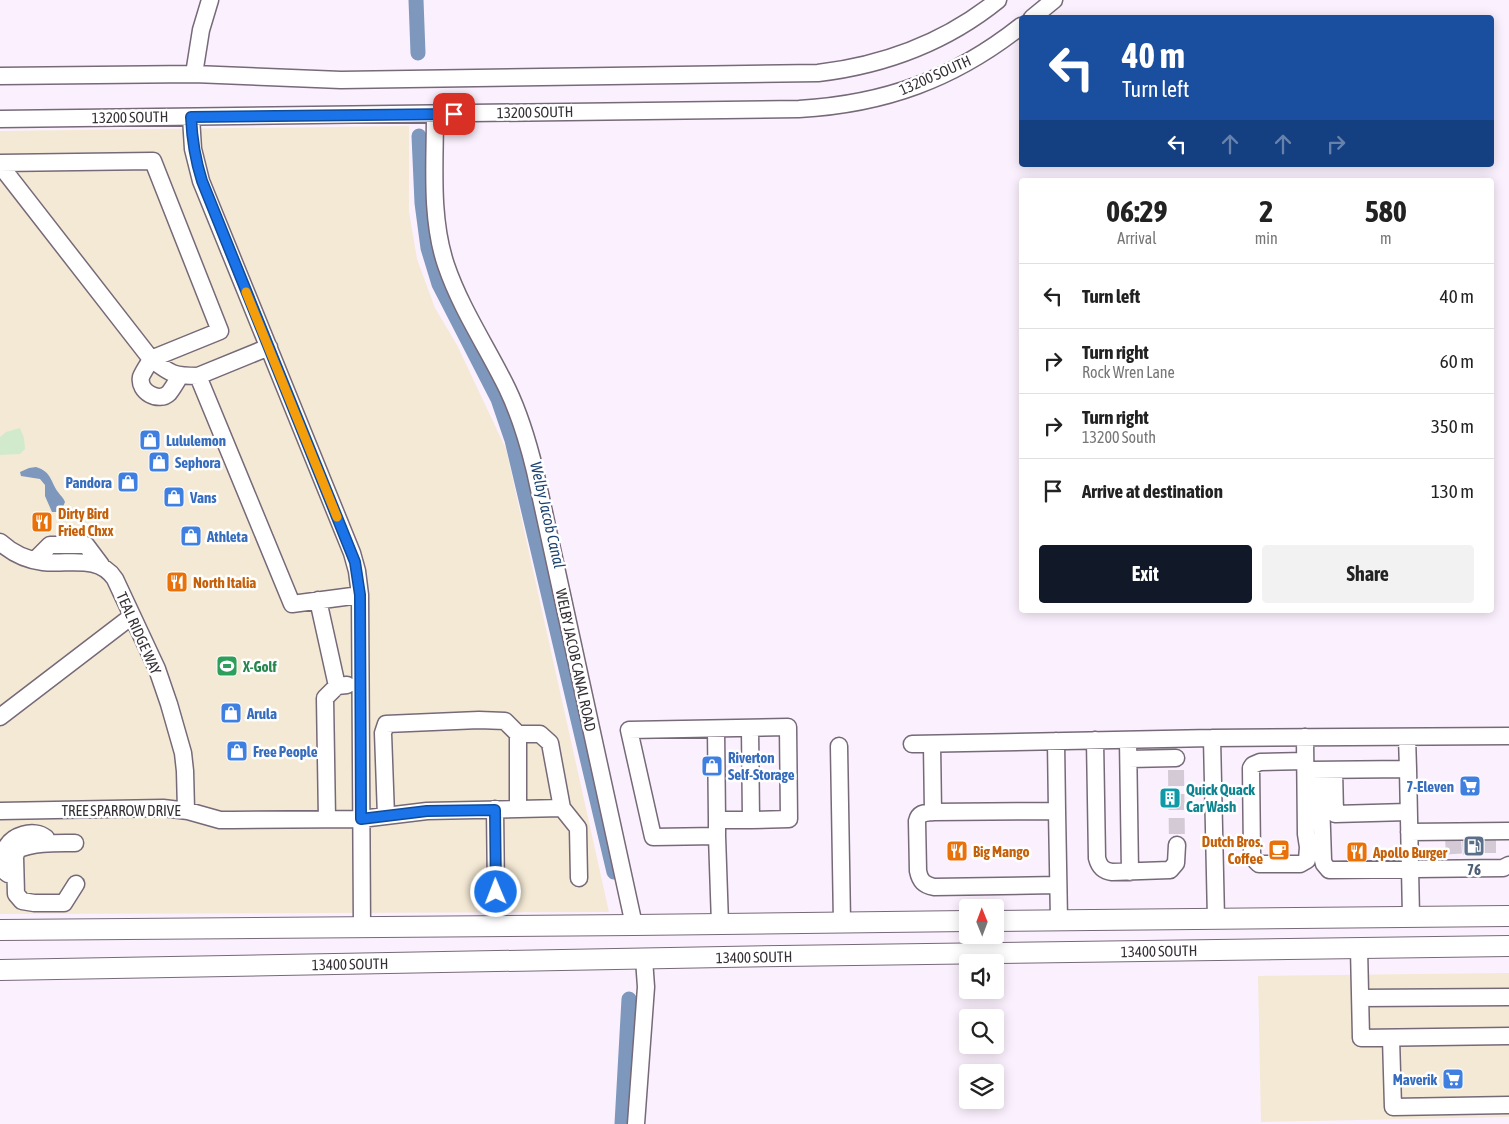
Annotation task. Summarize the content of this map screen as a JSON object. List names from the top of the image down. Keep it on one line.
{"streets":{"main road":["13400 SOUTH"],"street":["13200 SOUTH","TEAL RIDGE WAY","WELBY JACOB CANAL ROAD","TREE SPARROW DRIVE"]},"crossings":[["13200 SOUTH","WELBY JACOB CANAL ROAD"],["TEAL RIDGE WAY","TREE SPARROW DRIVE"]],"water":["Welby Jacob Canal"],"places":{"shop":["Lululemon","Sephora","Pandora","Vans","Athleta","Arula","Free People","Riverton Self-Storage"],"restaurant":["Dirty Bird Fried Chxx","North Italia","Big Mango","Apollo Burger"],"sports":["X-Golf"],"supermarket":["7-Eleven","Maverik"],"building":["Quick Quack Car Wash"],"fuel station":["76"],"cafe":["Dutch Bros. Coffee"]},"north":"top","page":{"turn":["40 m","Turn left"],"eta":["06:29","Arrival","2","min","580","m"],"list":[{"name":"Turn left","value":"40 m"},{"name":"Turn right","note":"Rock Wren Lane","value":"60 m"},{"name":"Turn right","note":"13200 South","value":"350 m"},{"name":"Arrive at destination","value":"130 m"}],"buttons":["Exit","Share"]}}
